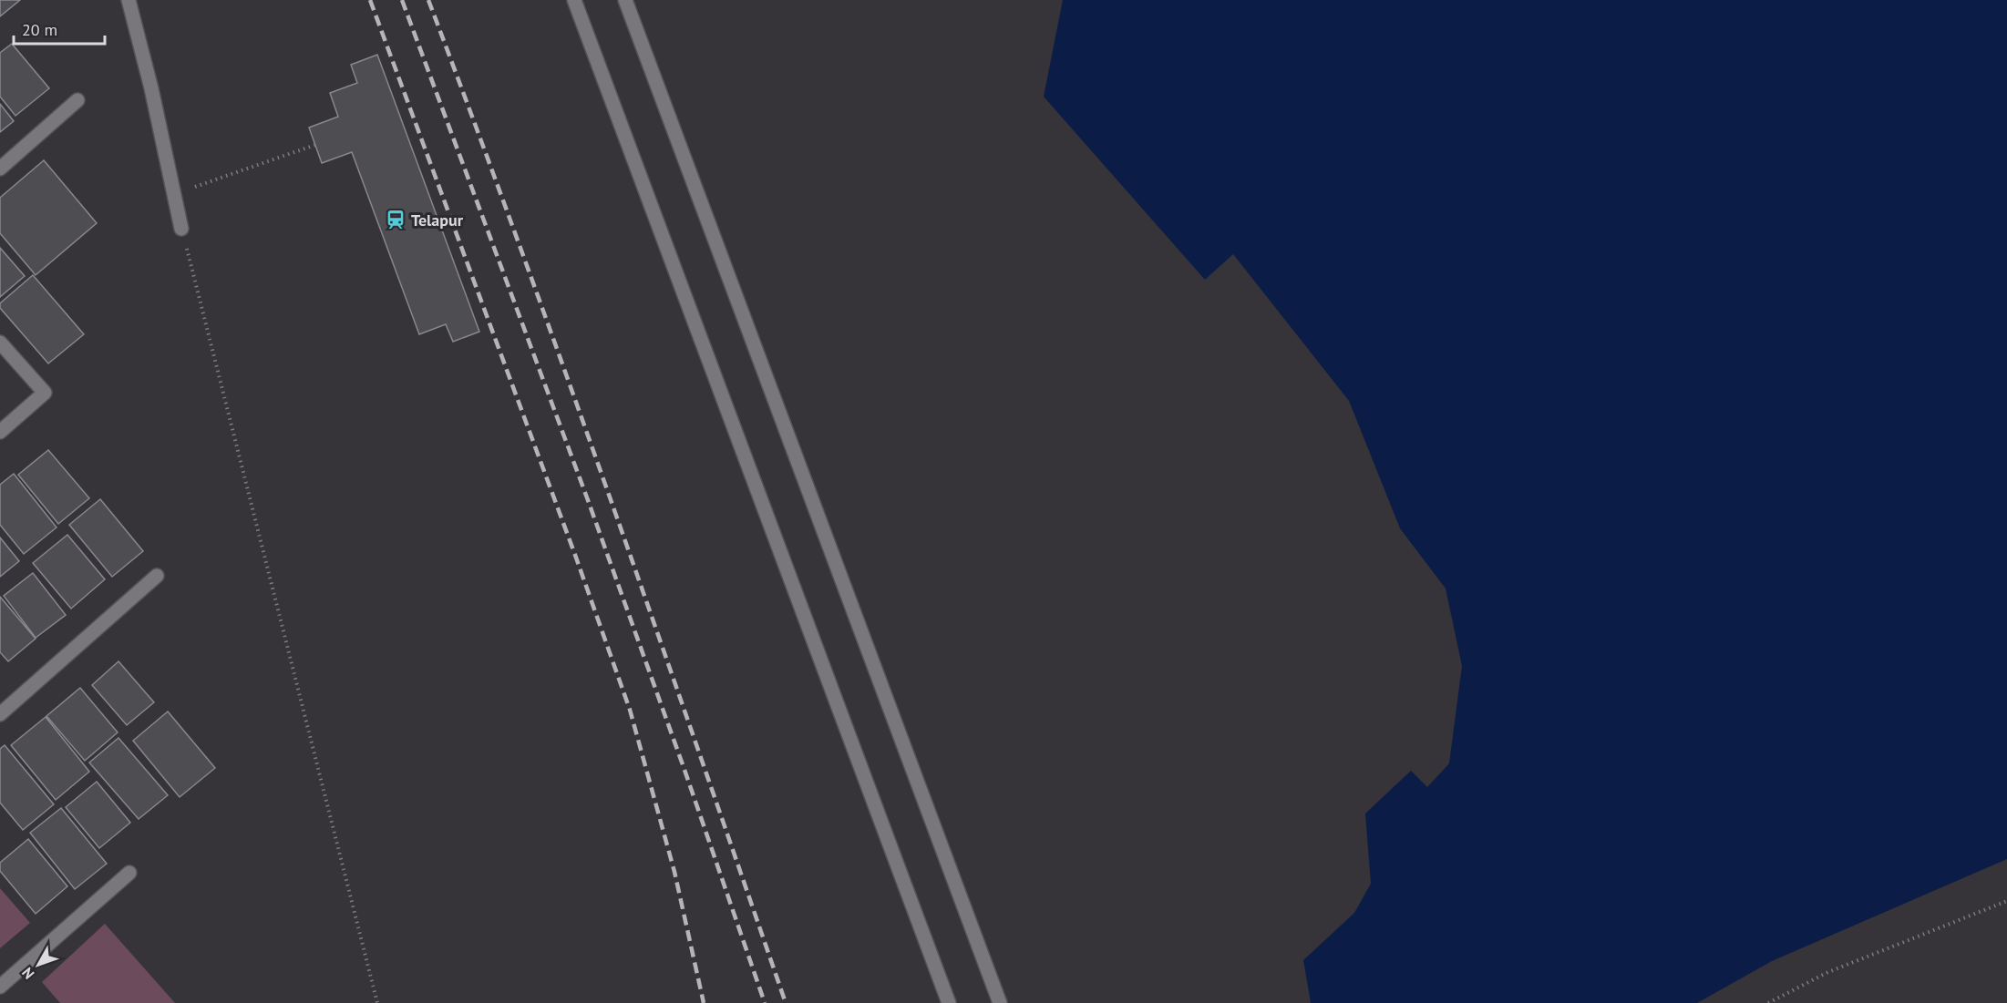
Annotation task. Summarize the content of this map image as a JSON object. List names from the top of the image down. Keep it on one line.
{"places":{"station":["Telapur"]},"scale_bar":"20 m","north":"bottom left"}
